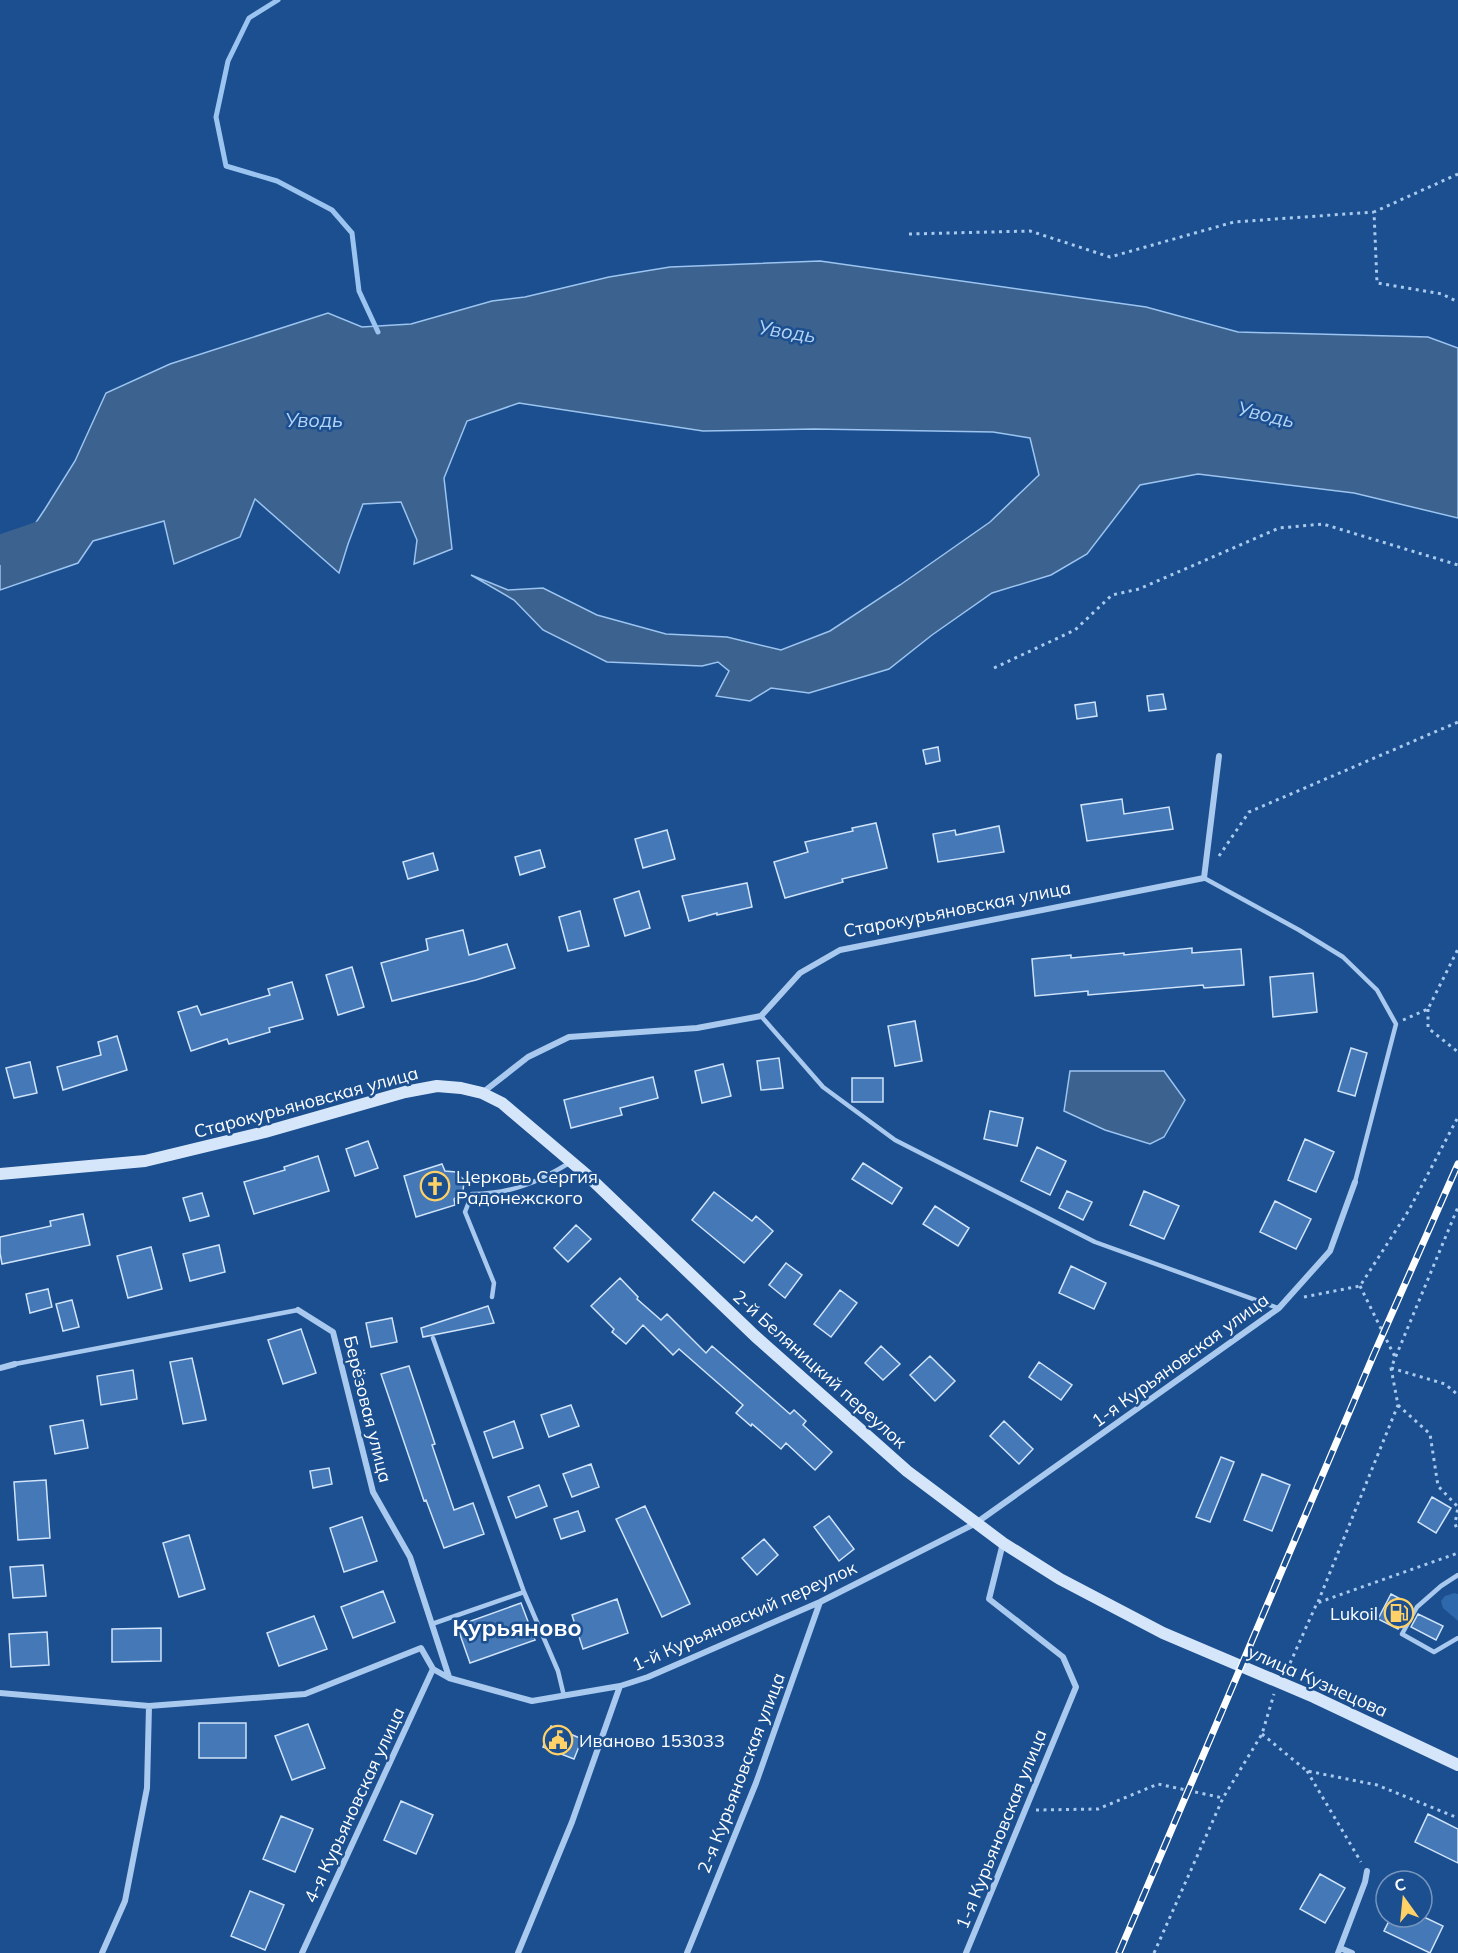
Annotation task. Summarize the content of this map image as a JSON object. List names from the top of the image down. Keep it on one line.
{"streets":{"main road":["Старокурьяновская улица","2-й Беляницкий переулок","улица Кузнецова"],"street":["1-я Курьяновская улица","Берёзовая улица","1-й Курьяновский переулок","2-я Курьяновская улица","4-я Курьяновская улица"]},"crossings":[["Старокурьяновская улица","2-й Беляницкий переулок"],["1-я Курьяновская улица","2-й Беляницкий переулок"],["1-я Курьяновская улица","1-й Курьяновский переулок"],["2-й Беляницкий переулок","1-й Курьяновский переулок"],["2-й Беляницкий переулок","улица Кузнецова"],["Берёзовая улица","1-й Курьяновский переулок"],["1-й Курьяновский переулок","2-я Курьяновская улица"],["1-й Курьяновский переулок","4-я Курьяновская улица"]],"districts":["Курьяново"],"water":["Уводь"],"places":{"church":["Церковь Сергия Радонежского"],"fuel station":["Lukoil"],"public building":["Иваново 153033"]},"north":"top"}
